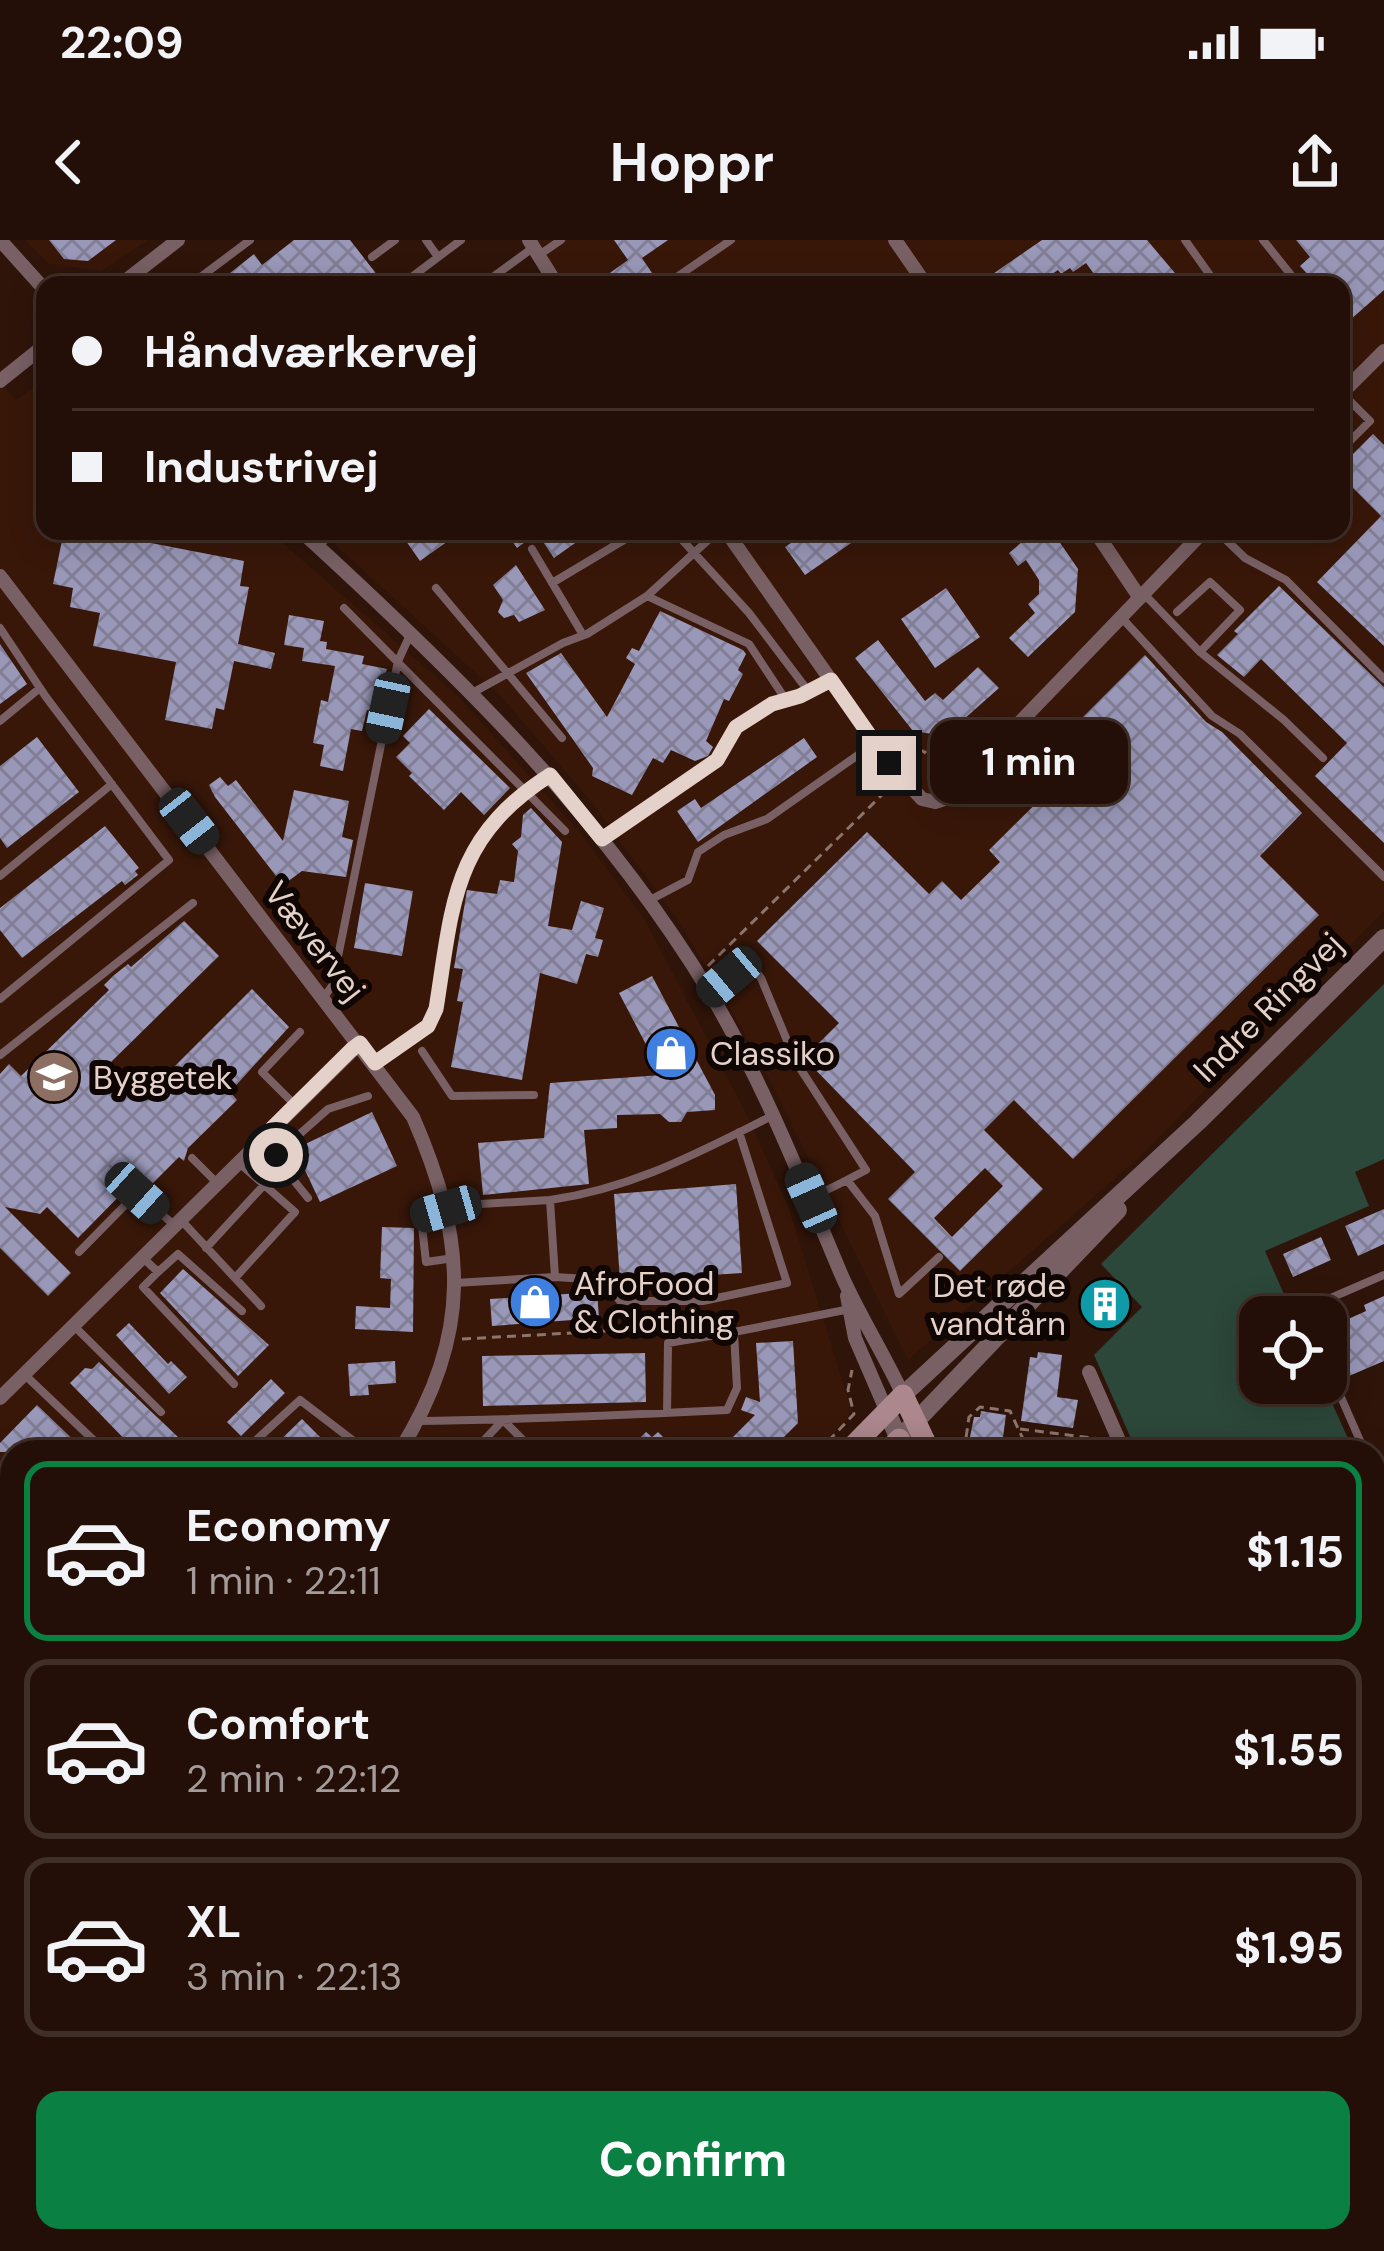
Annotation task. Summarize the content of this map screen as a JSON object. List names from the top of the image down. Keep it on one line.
{"streets":{"main road":["Indre Ringvej"],"street":["Vævervej"]},"places":{"shop":["Classiko","AfroFood & Clothing"],"school or university":["Byggetek"],"building":["Det røde vandtårn"]},"page":{"status":"22:09","header":"Hoppr","banner":["Håndværkervej","Industrivej"],"bubble":"1 min","list":[{"name":"Economy","note":"1 min · 22:11","value":"$1.15"},{"name":"Comfort","note":"2 min · 22:12","value":"$1.55"},{"name":"XL","note":"3 min · 22:13","value":"$1.95"}],"buttons":"Confirm"}}
